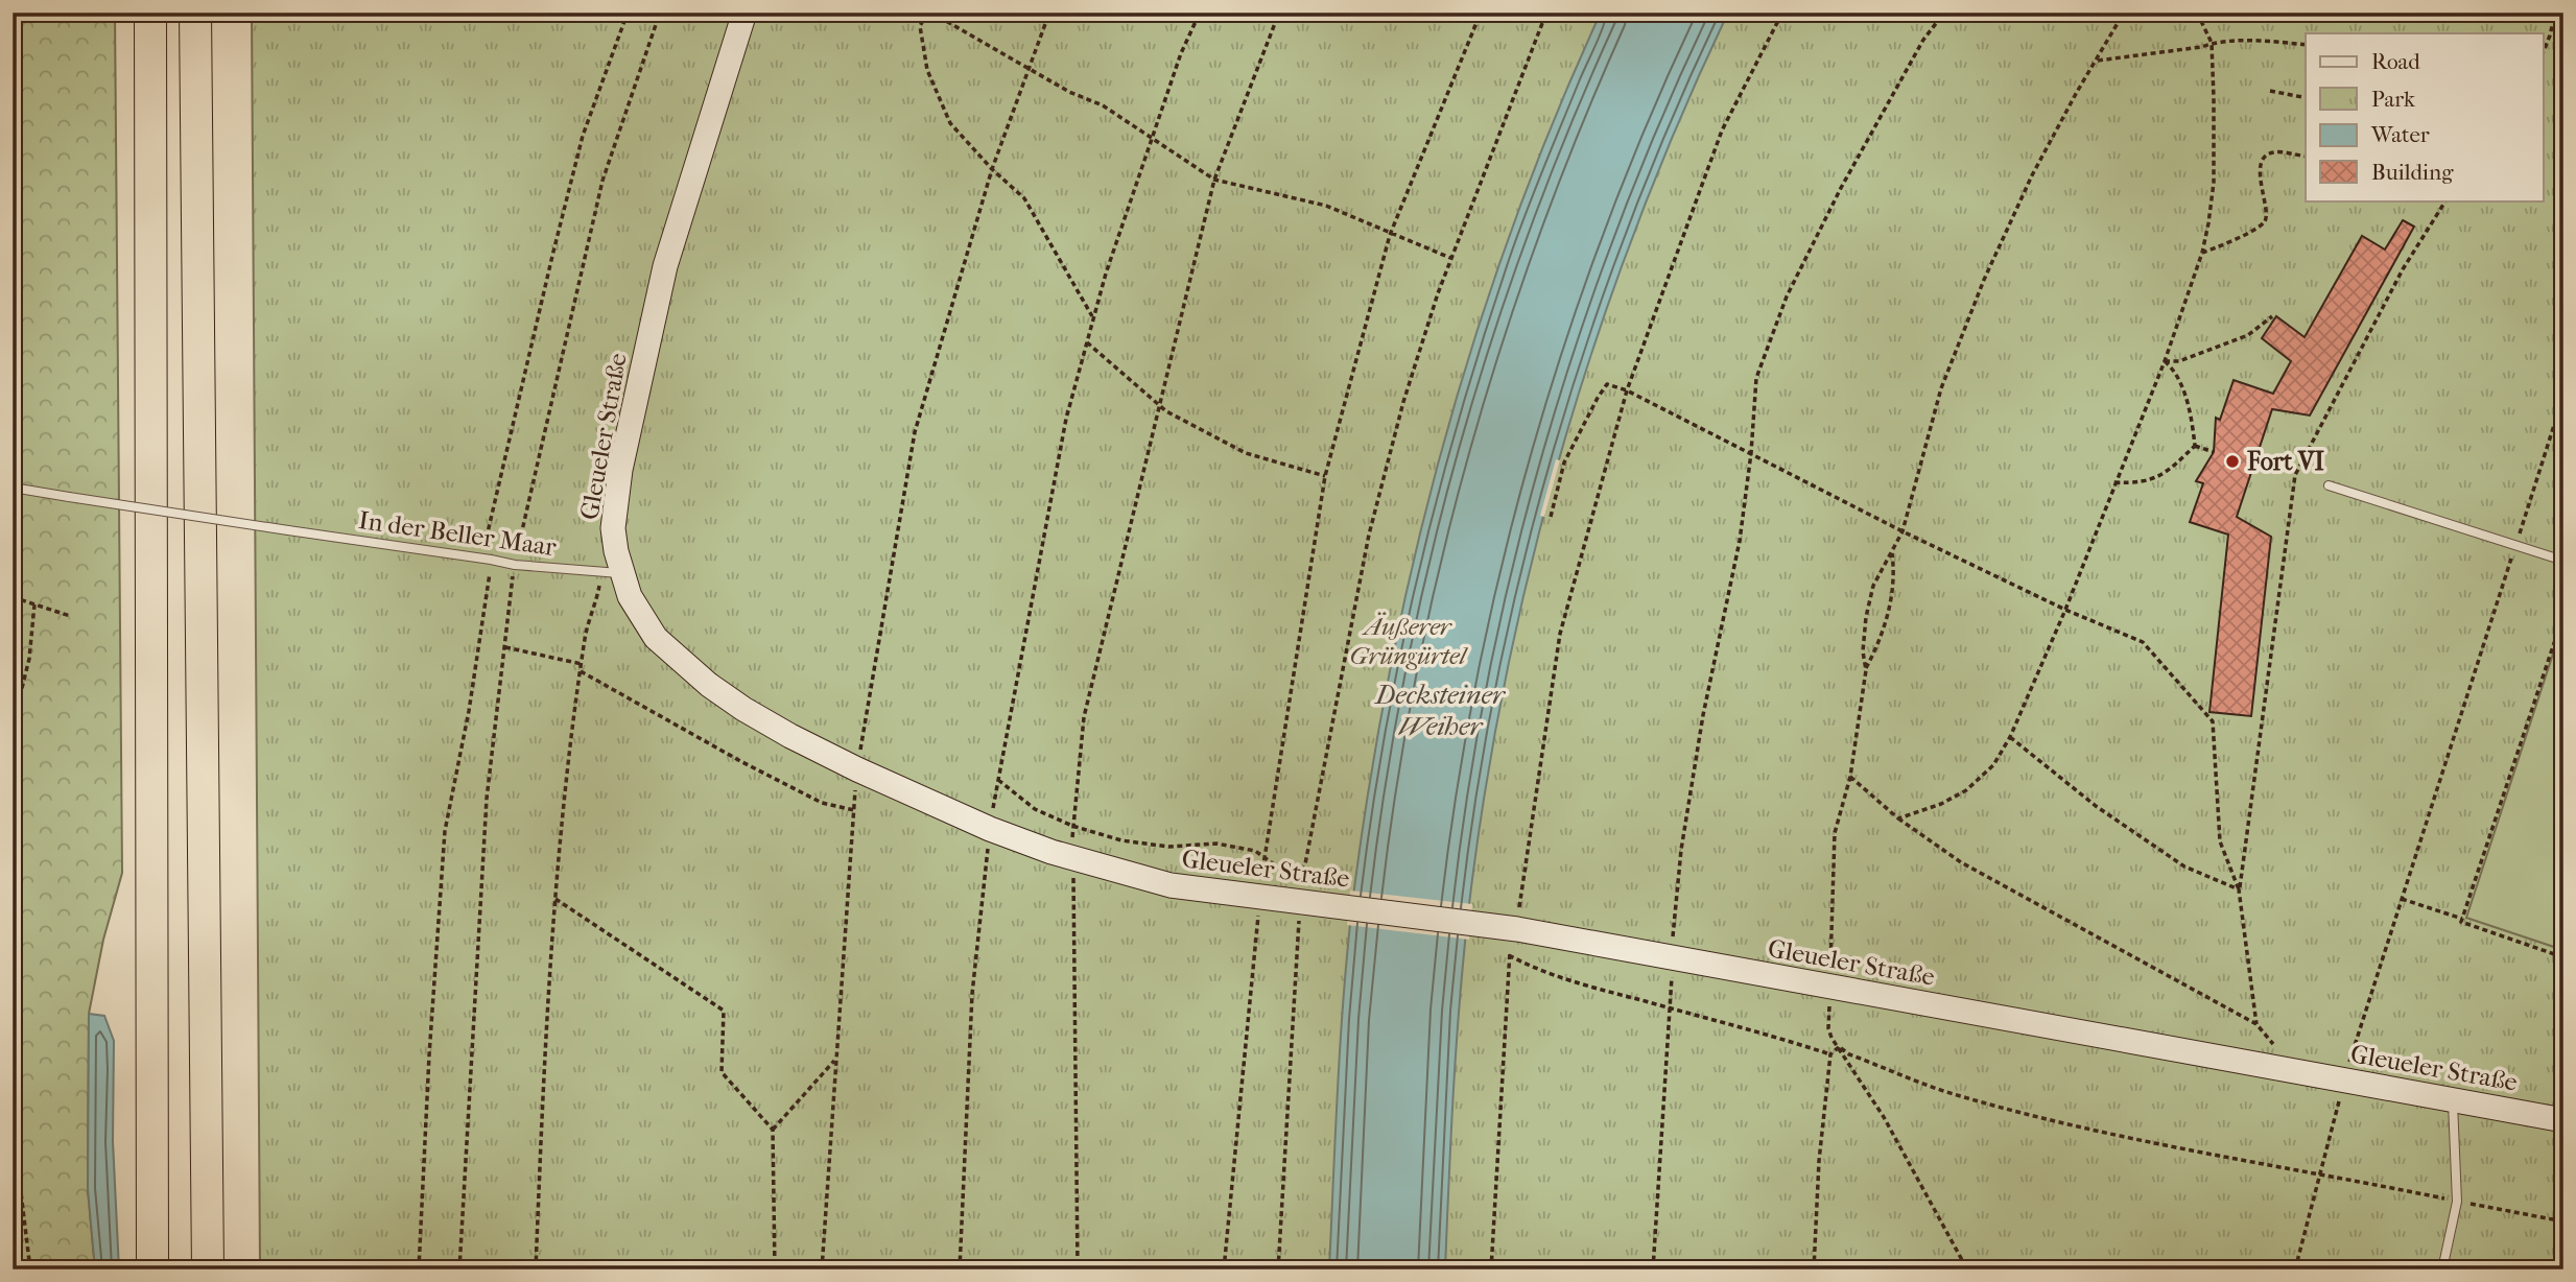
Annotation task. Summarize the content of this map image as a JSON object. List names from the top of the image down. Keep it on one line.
{"streets":{"street":["Gleueler Straße"],"lane":["In der Beller Maar"]},"crossings":[["Gleueler Straße","In der Beller Maar"]],"water":["Decksteiner Weiher"],"parks":["Äußerer Grüngürtel"],"places":["Fort VI"],"legend":["Road","Park","Water","Building"]}
